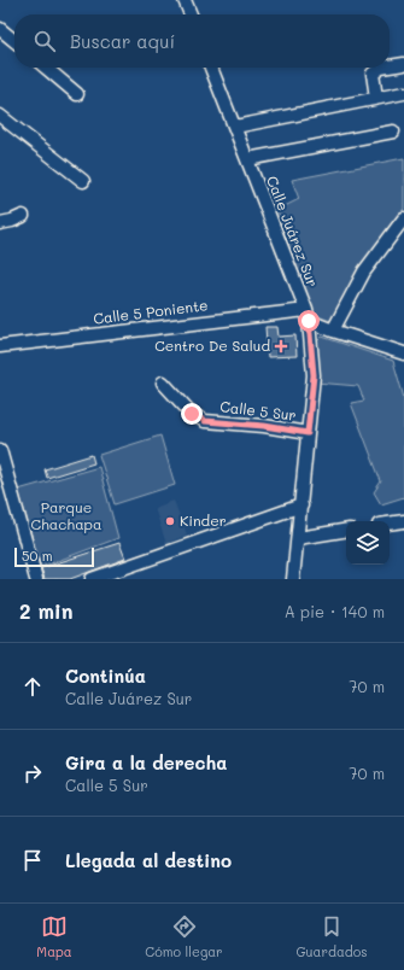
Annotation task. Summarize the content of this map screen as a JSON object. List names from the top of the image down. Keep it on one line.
{"streets":{"street":["Calle Juárez Sur","Calle 5 Poniente","Calle 5 Sur"]},"crossings":[["Calle Juárez Sur","Calle 5 Poniente"],["Calle Juárez Sur","Calle 5 Sur"]],"parks":["Parque Chachapa"],"places":{"health":["Centro De Salud"],"other":["Kinder"]},"scale_bar":"50 m","page":{"search":"Buscar aquí","scale":"50 m","heading":["2 min","A pie · 140 m"],"list":[["Continúa","Calle Juárez Sur","70 m"],["Gira a la derecha","Calle 5 Sur","70 m"],"Llegada al destino"],"nav":["Mapa","Cómo llegar","Guardados"]}}
